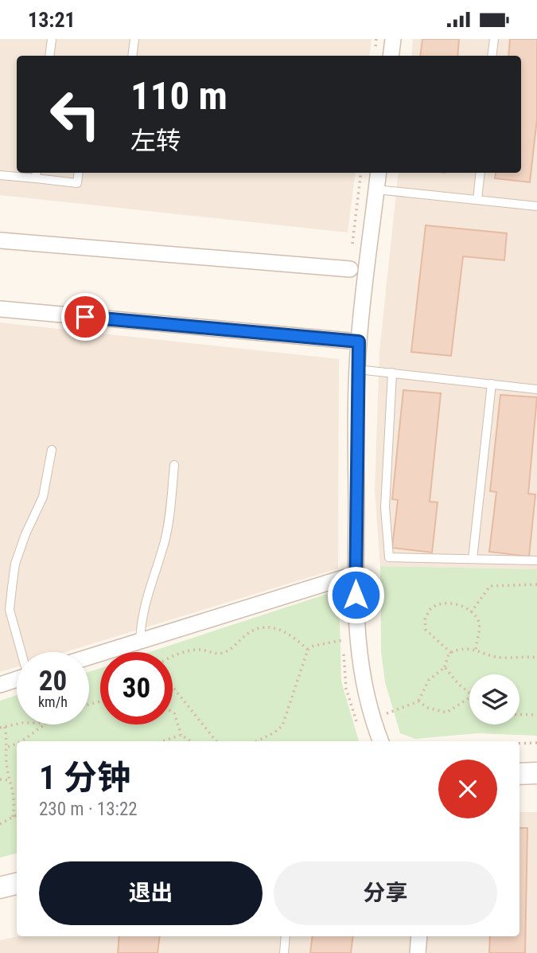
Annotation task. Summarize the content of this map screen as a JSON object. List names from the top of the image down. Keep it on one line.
{"page":{"status":"13:21","turn":["110 m","左转"],"speed":"20 km/h","limit":"30","heading":["1 分钟","230 m · 13:22"],"buttons":["退出","分享"]}}
